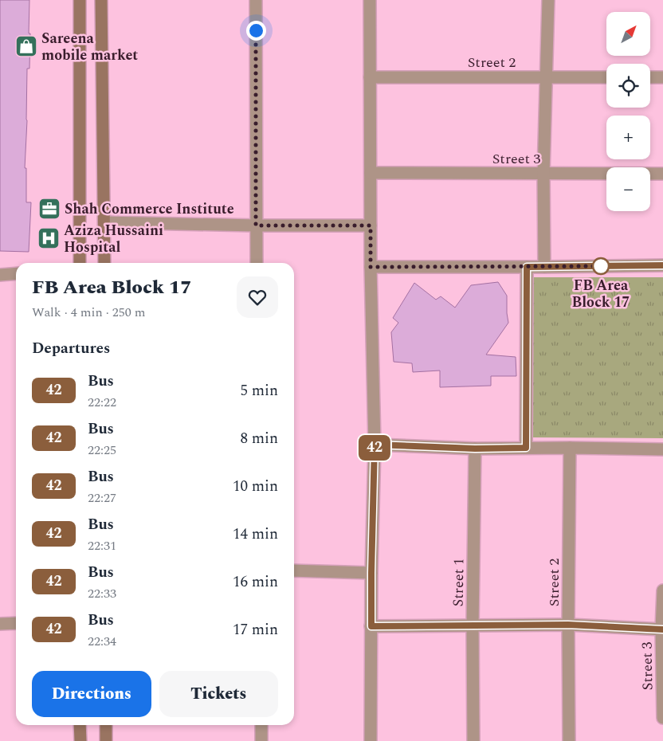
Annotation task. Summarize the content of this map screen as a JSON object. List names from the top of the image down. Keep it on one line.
{"streets":{"street":["Street 2","Street 3","Street 1"]},"places":{"shop":["Sareena mobile market"],"office":["Shah Commerce Institute"],"hospital":["Aziza Hussaini Hospital"],"other":["FB Area Block 17"]},"lines":["bus line 42"],"north":"top right","page":{"on_map":"42","map_buttons":["+","−"],"heading":[["FB Area Block 17","Walk · 4 min · 250 m"],"Departures"],"list":[{"mark":"42","name":"Bus","note":"22:22","value":"5 min"},{"mark":"42","name":"Bus","note":"22:25","value":"8 min"},{"mark":"42","name":"Bus","note":"22:27","value":"10 min"},{"mark":"42","name":"Bus","note":"22:31","value":"14 min"},{"mark":"42","name":"Bus","note":"22:33","value":"16 min"},{"mark":"42","name":"Bus","note":"22:34","value":"17 min"}],"buttons":["Directions","Tickets"]}}
